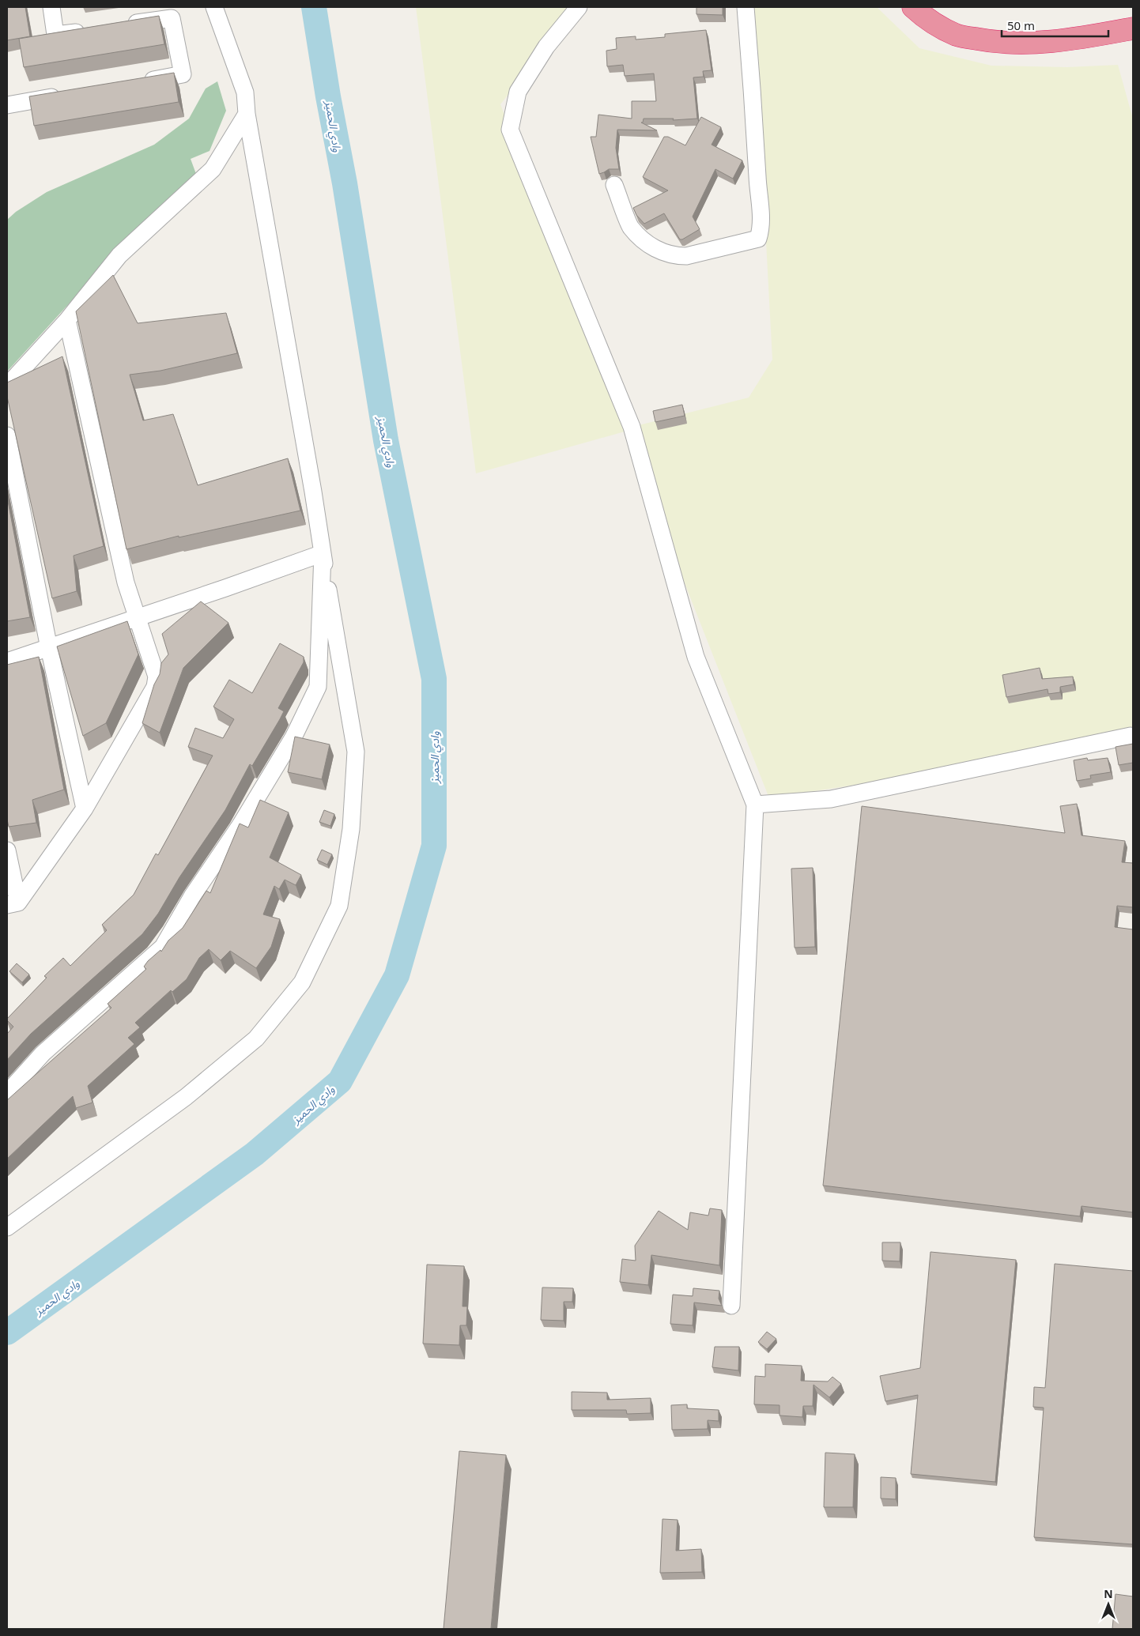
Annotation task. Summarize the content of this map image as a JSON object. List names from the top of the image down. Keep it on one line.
{"water":["وادي الحميز"],"scale_bar":"50 m","north":"top"}
